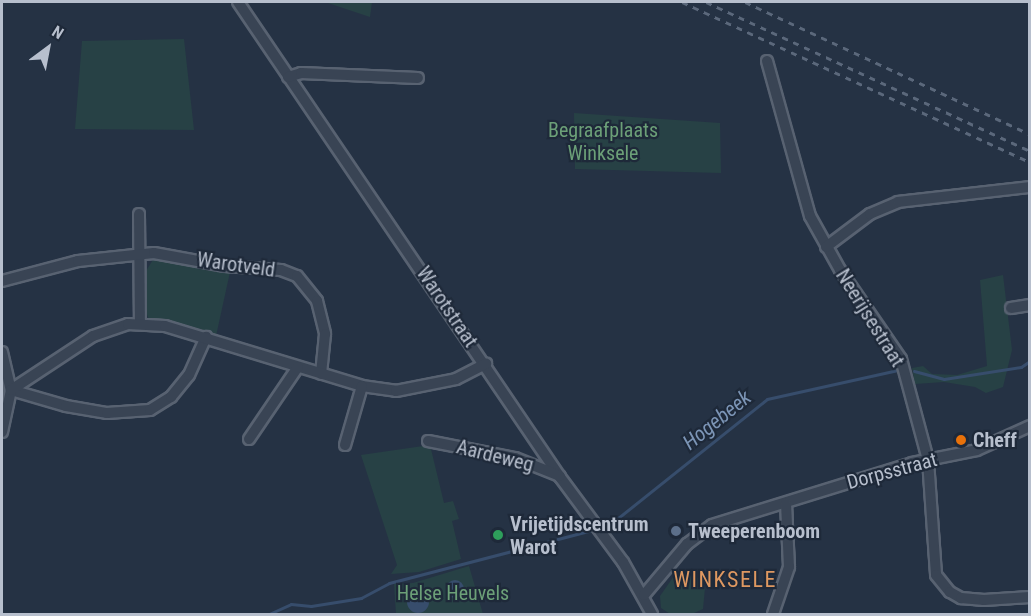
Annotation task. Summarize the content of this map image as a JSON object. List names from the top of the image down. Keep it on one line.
{"streets":{"street":["Warotveld","Warotstraat","Neerijsestraat","Aardeweg","Dorpsstraat"]},"crossings":[["Warotstraat","Aardeweg"],["Warotstraat","Dorpsstraat"],["Neerijsestraat","Dorpsstraat"]],"districts":["WINKSELE"],"water":["Hogebeek"],"parks":["Begraafplaats Winksele","Helse Heuvels"],"places":["Cheff","Tweeperenboom","Vrijetijdscentrum Warot"],"north":"top right"}
